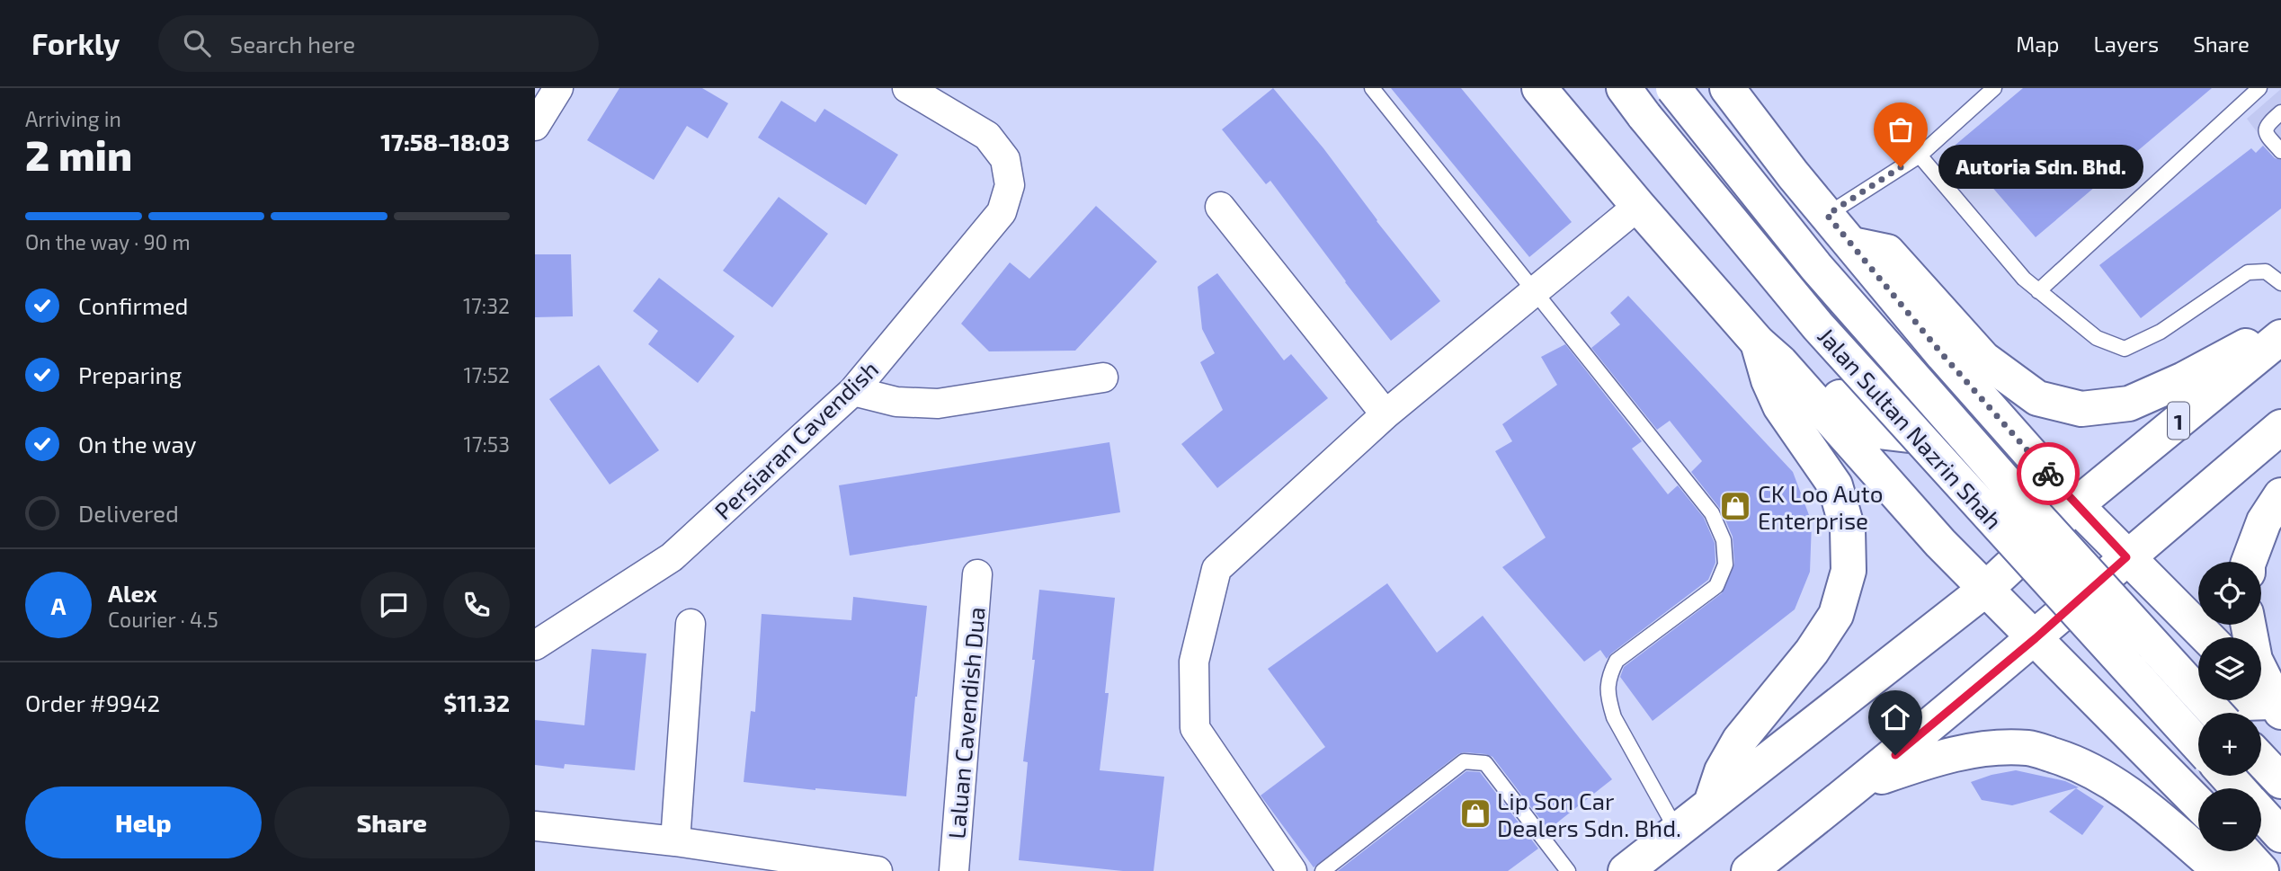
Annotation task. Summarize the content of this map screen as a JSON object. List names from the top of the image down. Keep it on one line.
{"streets":{"main road":["1","Jalan Sultan Nazrin Shah"],"street":["Persiaran Cavendish","Laluan Cavendish Dua"]},"places":{"other":["Autoria Sdn. Bhd."],"shop":["CK Loo Auto Enterprise","Lip Son Car Dealers Sdn. Bhd."]},"page":{"header":"Forkly","search":"Search here","nav":["Map","Layers","Share"],"heading":["2 min","Arriving in","17:58–18:03"],"panel":["Alex","Courier · 4.5","Order #9942","$11.32"],"bubble":"Autoria Sdn. Bhd.","bar":"On the way · 90 m","list":[["Confirmed","17:32"],["Preparing","17:52"],["On the way","17:53"],"Delivered"],"map_buttons":["+","−"],"round":"A","buttons":["Help","Share"]}}
